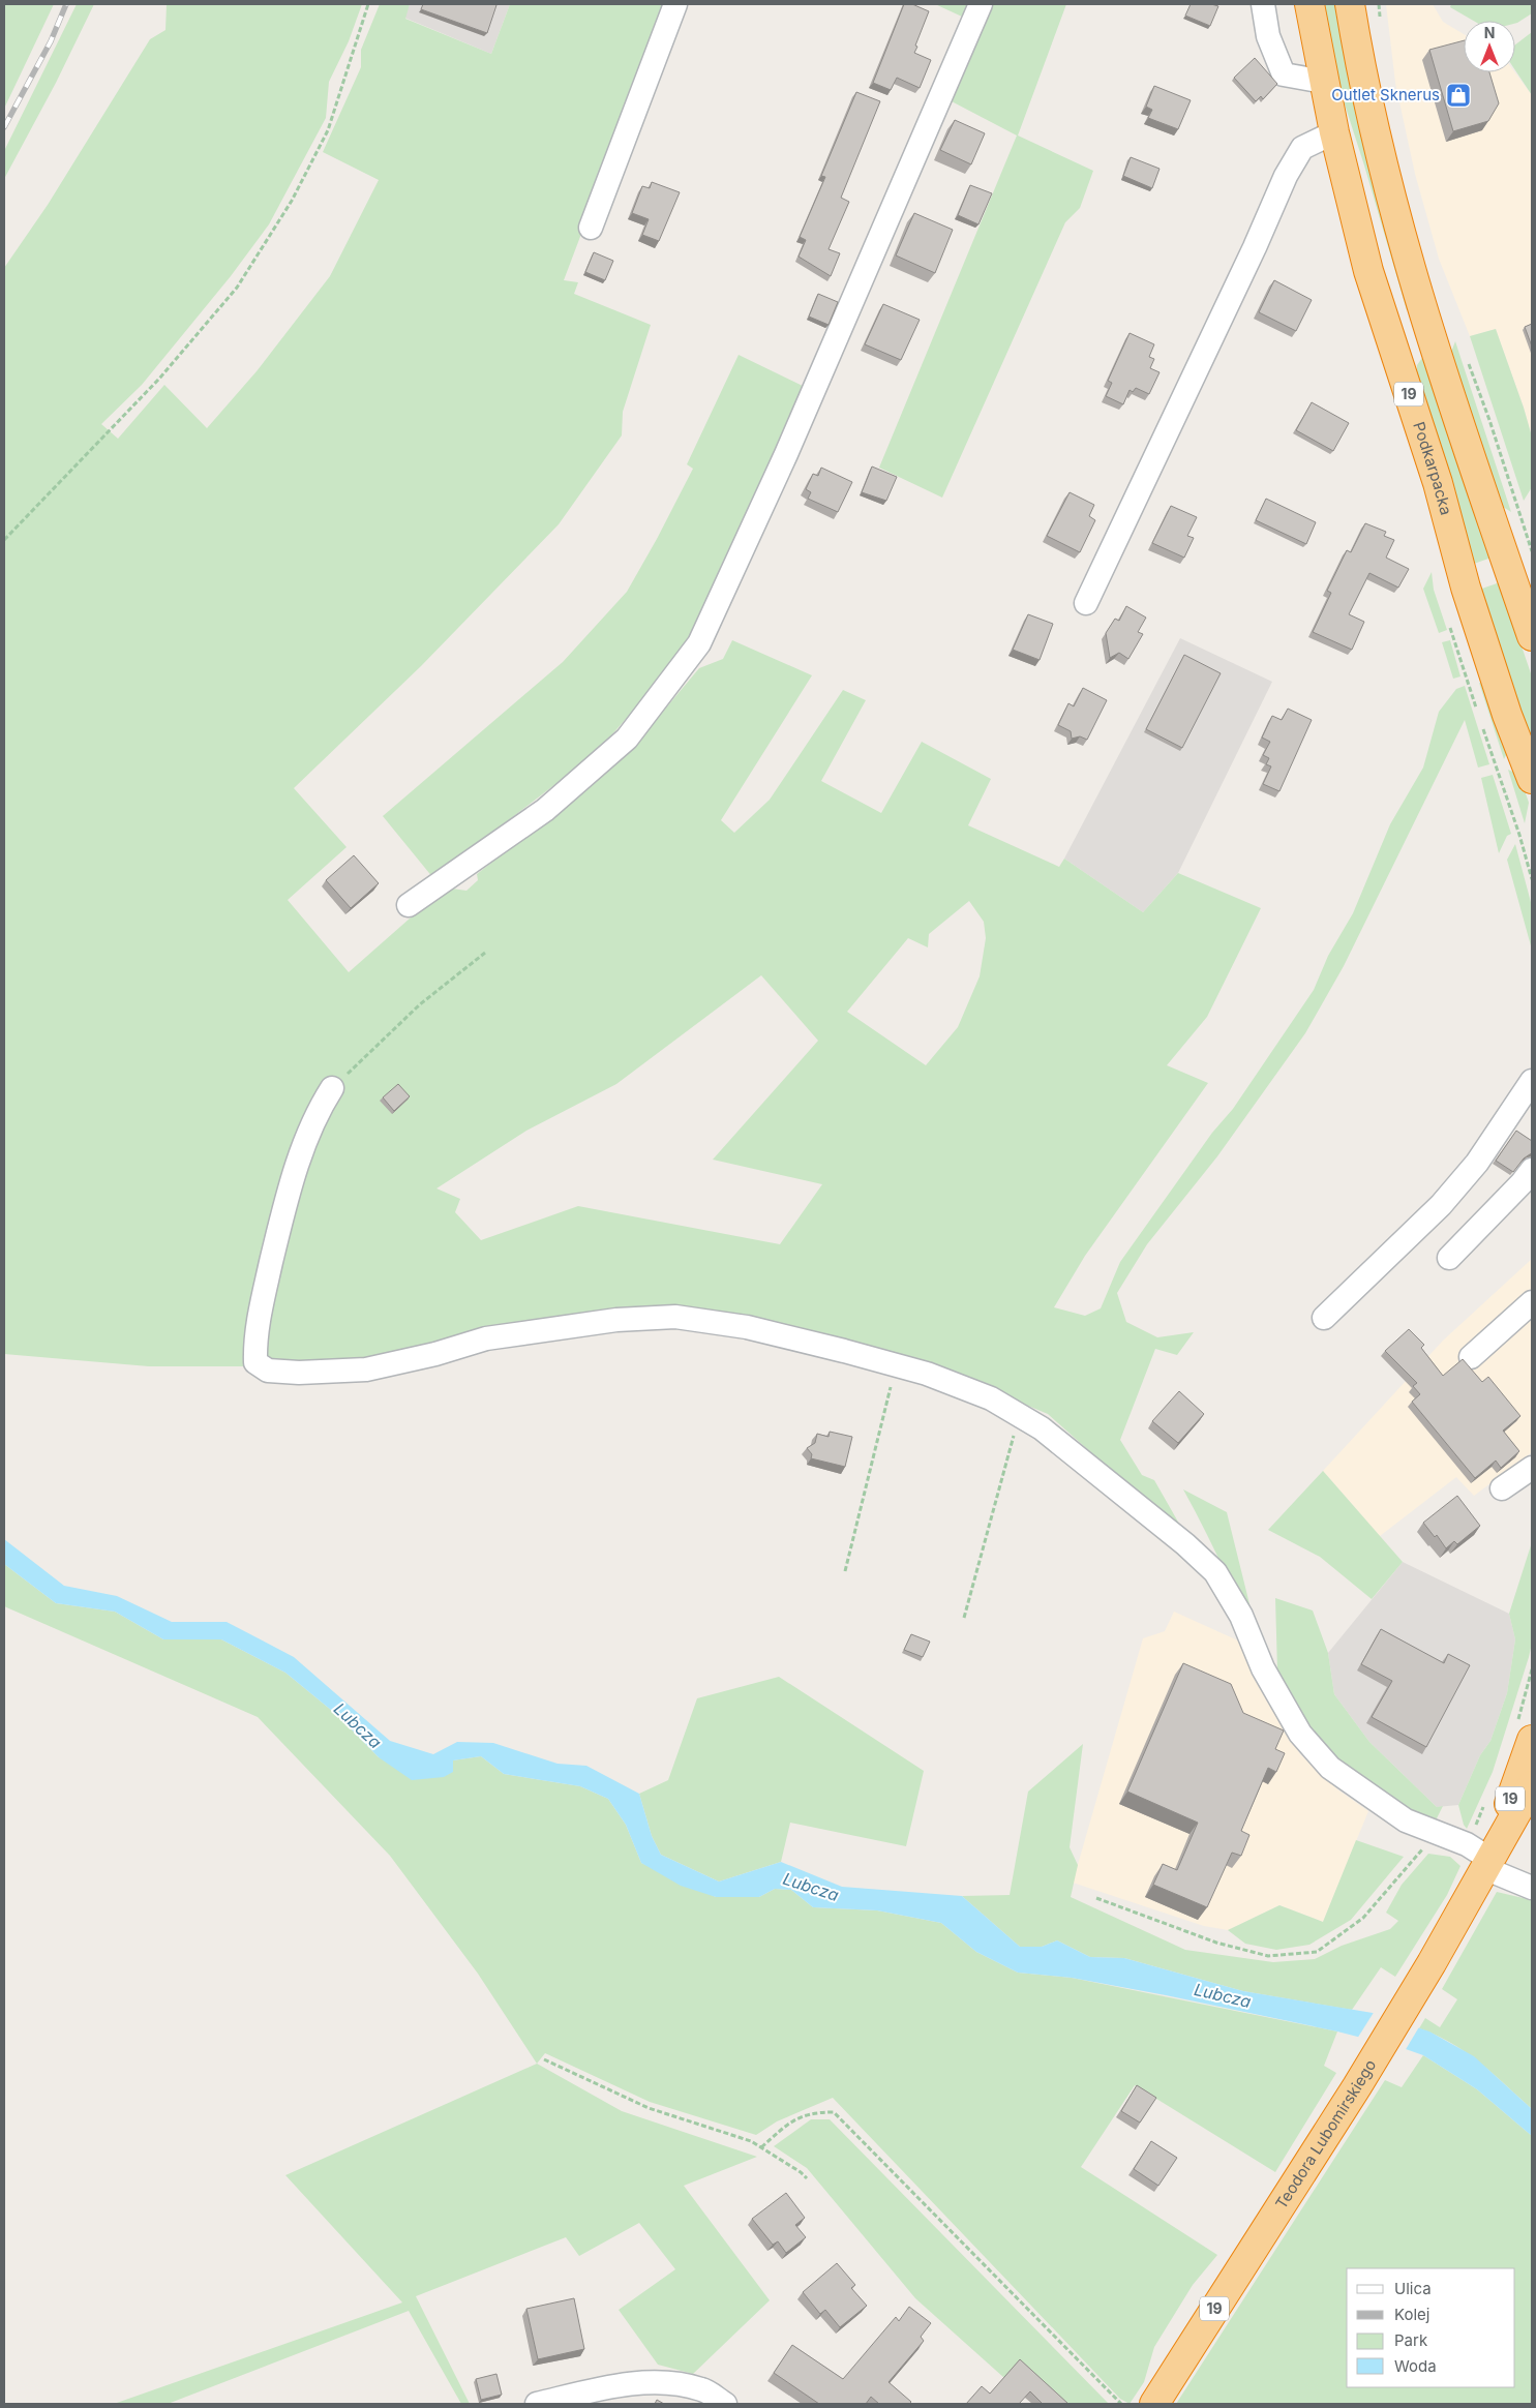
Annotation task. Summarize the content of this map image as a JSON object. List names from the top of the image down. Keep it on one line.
{"streets":{"highway":["19","Podkarpacka","Teodora Lubomirskiego"]},"crossings":[["19","Teodora Lubomirskiego"]],"water":["Lubcza"],"places":{"shop":["Outlet Sknerus"]},"legend":["Ulica","Kolej","Park","Woda"],"north":"top"}
